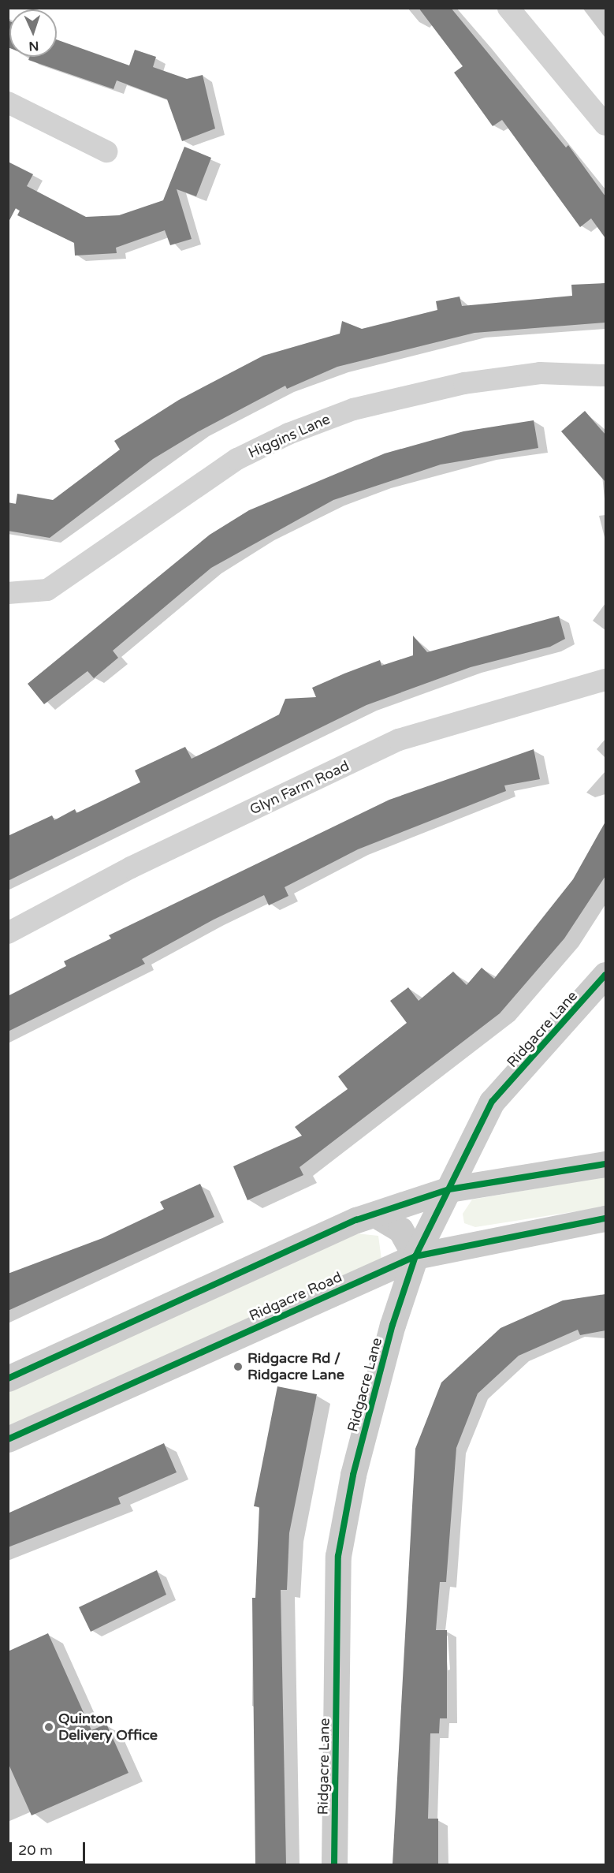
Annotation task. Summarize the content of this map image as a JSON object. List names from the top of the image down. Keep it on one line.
{"streets":{"street":["Higgins Lane","Glyn Farm Road","Ridgacre Lane","Ridgacre Road"]},"crossings":[["Ridgacre Lane","Ridgacre Road"]],"places":["Ridgacre Rd / Ridgacre Lane","Quinton Delivery Office"],"scale_bar":"20 m","north":"bottom"}
